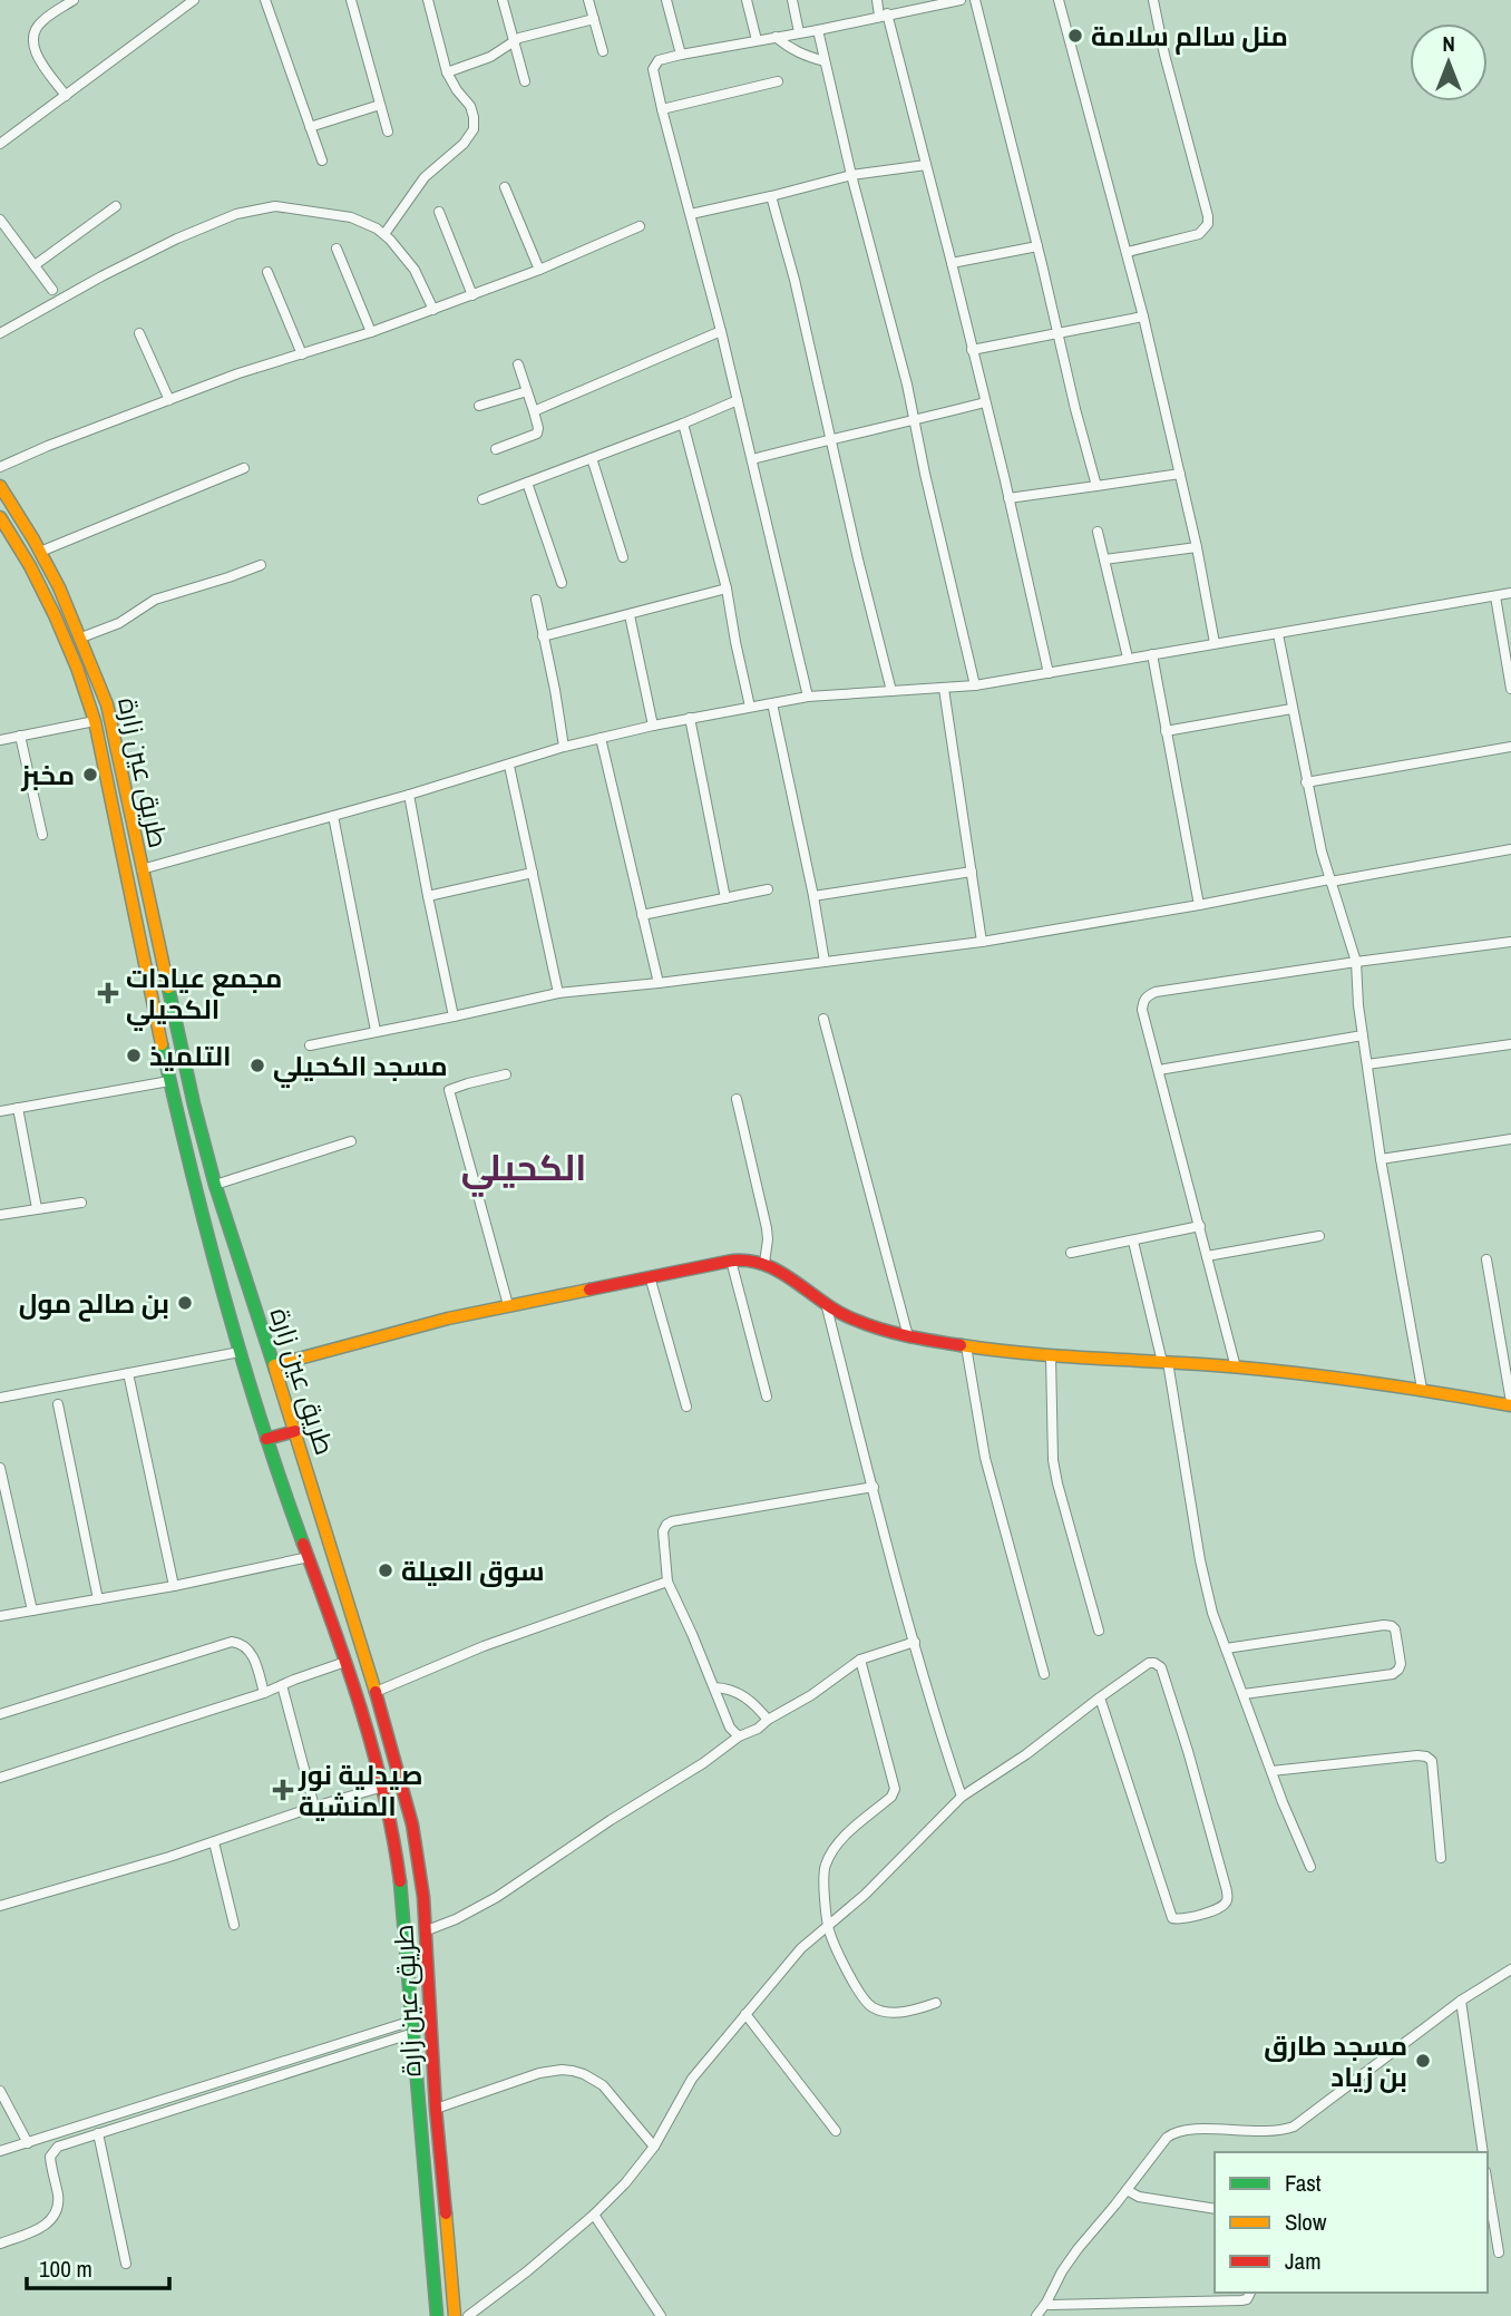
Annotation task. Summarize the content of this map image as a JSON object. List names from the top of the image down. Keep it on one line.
{"streets":{"main road":["طريق عين زارة"]},"districts":["الكحيلي"],"places":{"other":["منل سالم سلامة","مخبز","التلميذ","مسجد الكحيلي","بن صالح مول","سوق العيلة","مسجد طارق بن زياد"],"health":["مجمع عيادات الكحيلي","صيدلية نور المنشية"]},"legend":["Fast","Slow","Jam"],"scale_bar":"100 m","north":"top"}
